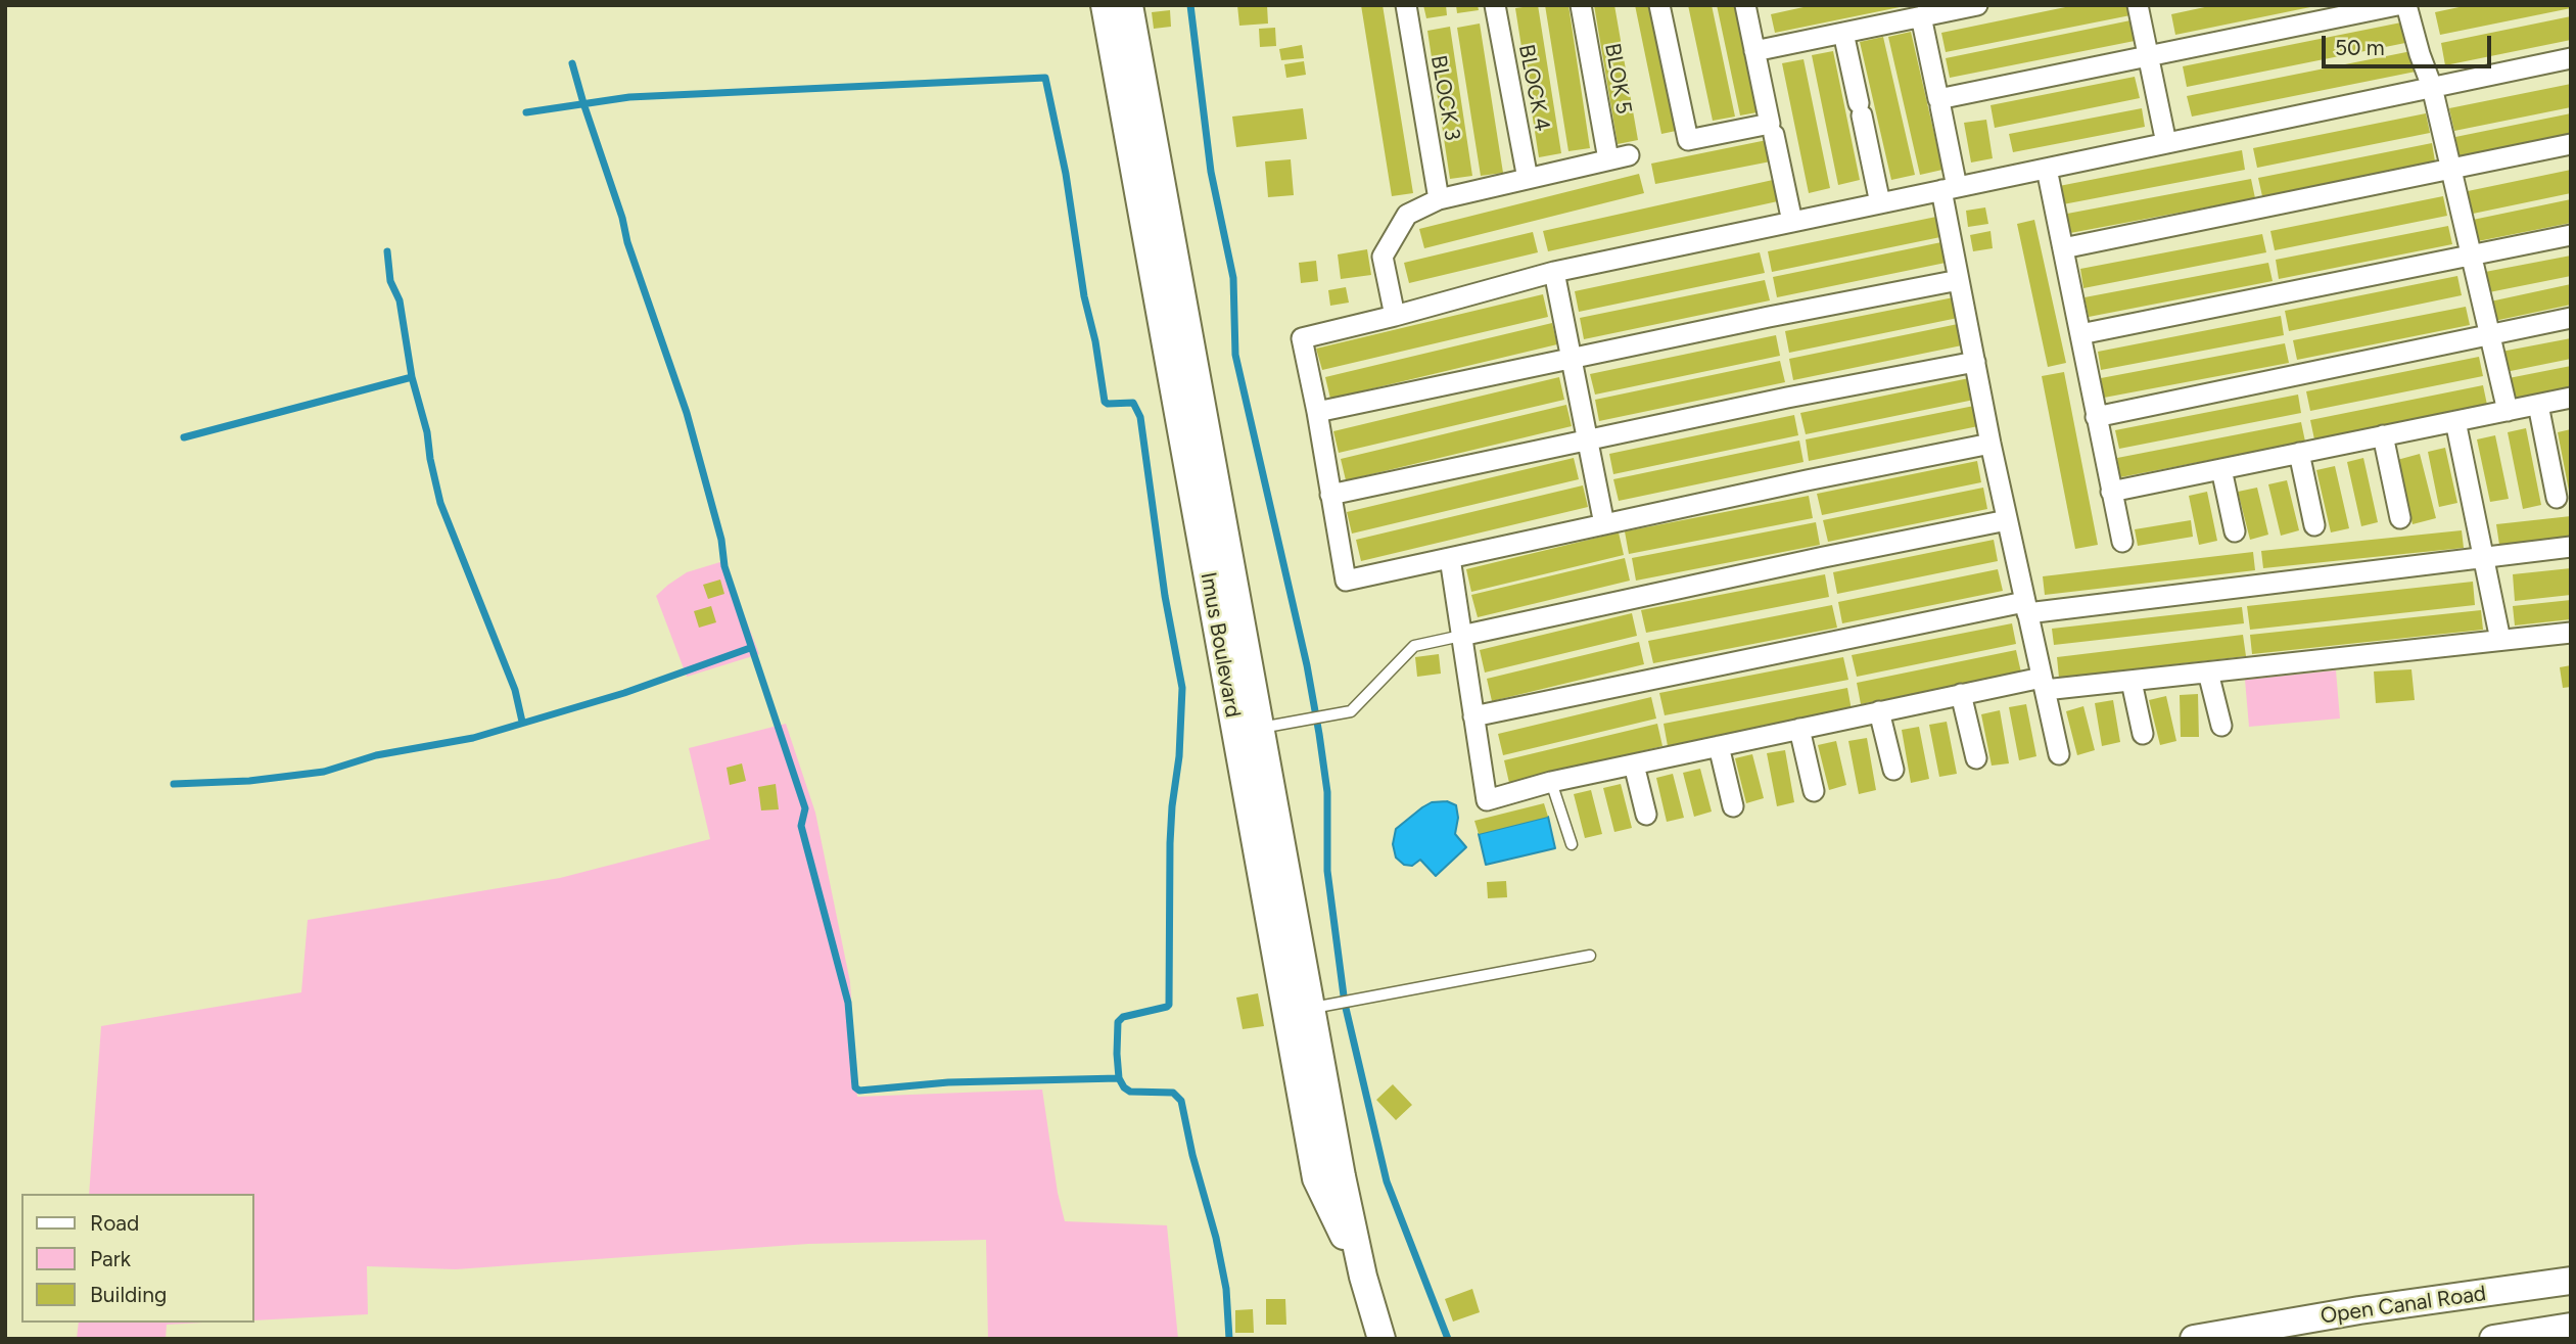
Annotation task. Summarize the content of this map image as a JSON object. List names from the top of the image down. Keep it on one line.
{"streets":{"main road":["Imus Boulevard","Open Canal Road"],"street":["BLOK 5","BLOCK 4","BLOCK 3"]},"legend":["Road","Park","Building"],"scale_bar":"50 m"}
